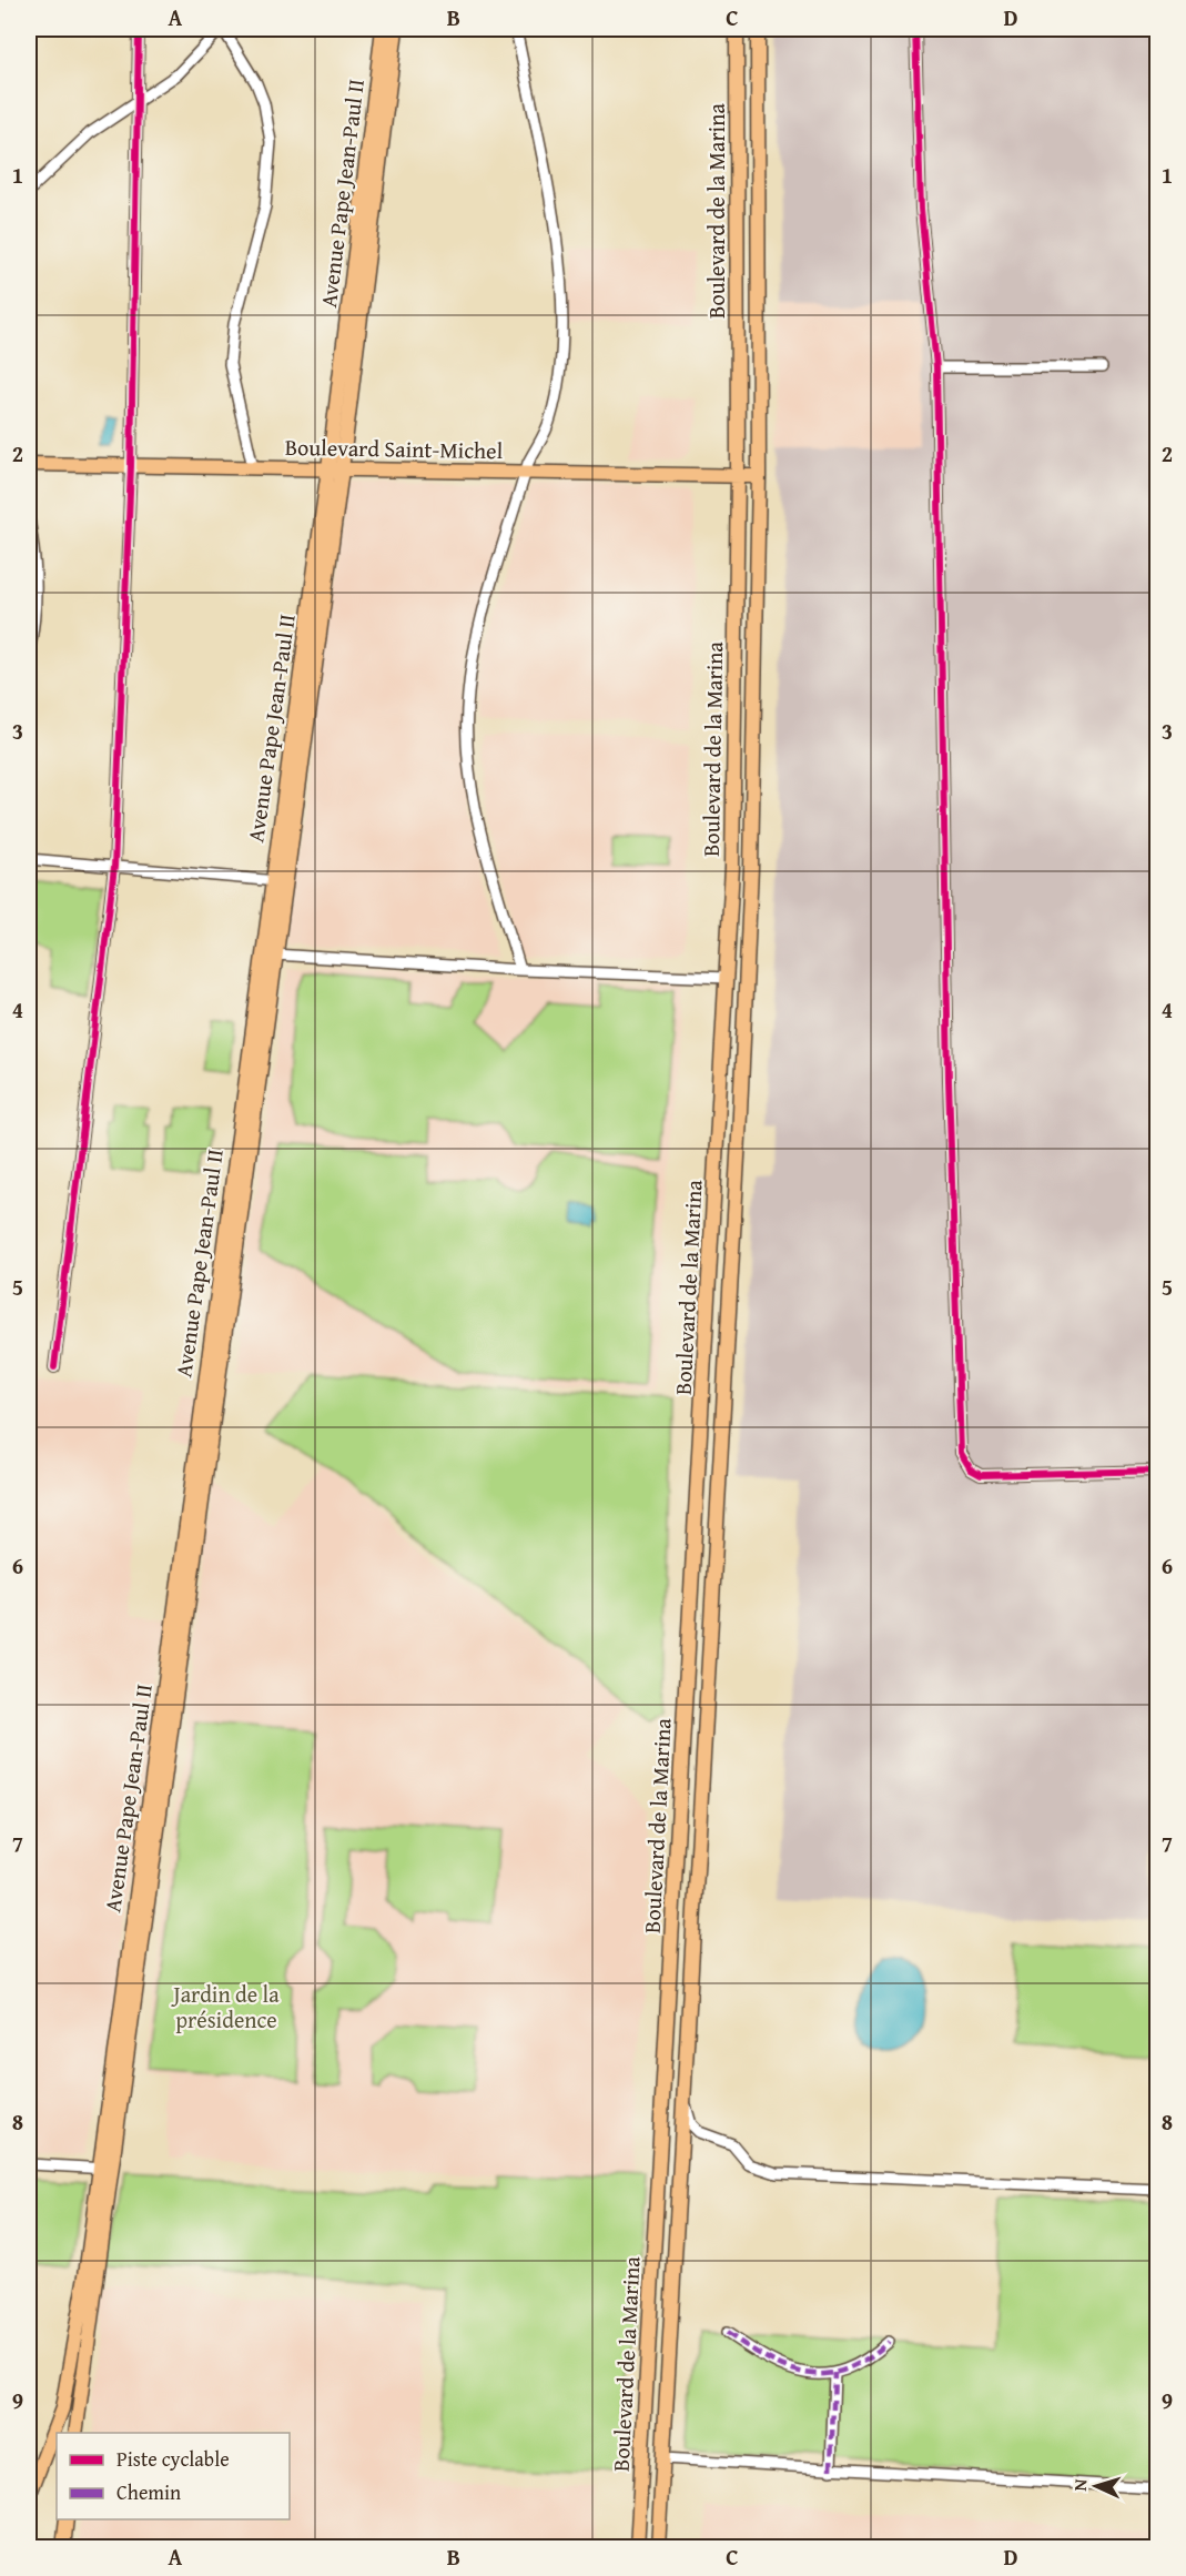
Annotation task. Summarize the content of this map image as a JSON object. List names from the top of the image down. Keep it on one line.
{"streets":{"main road":["Avenue Pape Jean-Paul II","Boulevard de la Marina","Boulevard Saint-Michel"]},"crossings":[["Avenue Pape Jean-Paul II","Boulevard Saint-Michel"],["Boulevard de la Marina","Boulevard Saint-Michel"]],"parks":["Jardin de la présidence"],"legend":["Piste cyclable","Chemin"],"north":"left","grid":{"columns":["A","B","C","D"],"rows":["1","2","3","4","5","6","7","8","9"]}}
